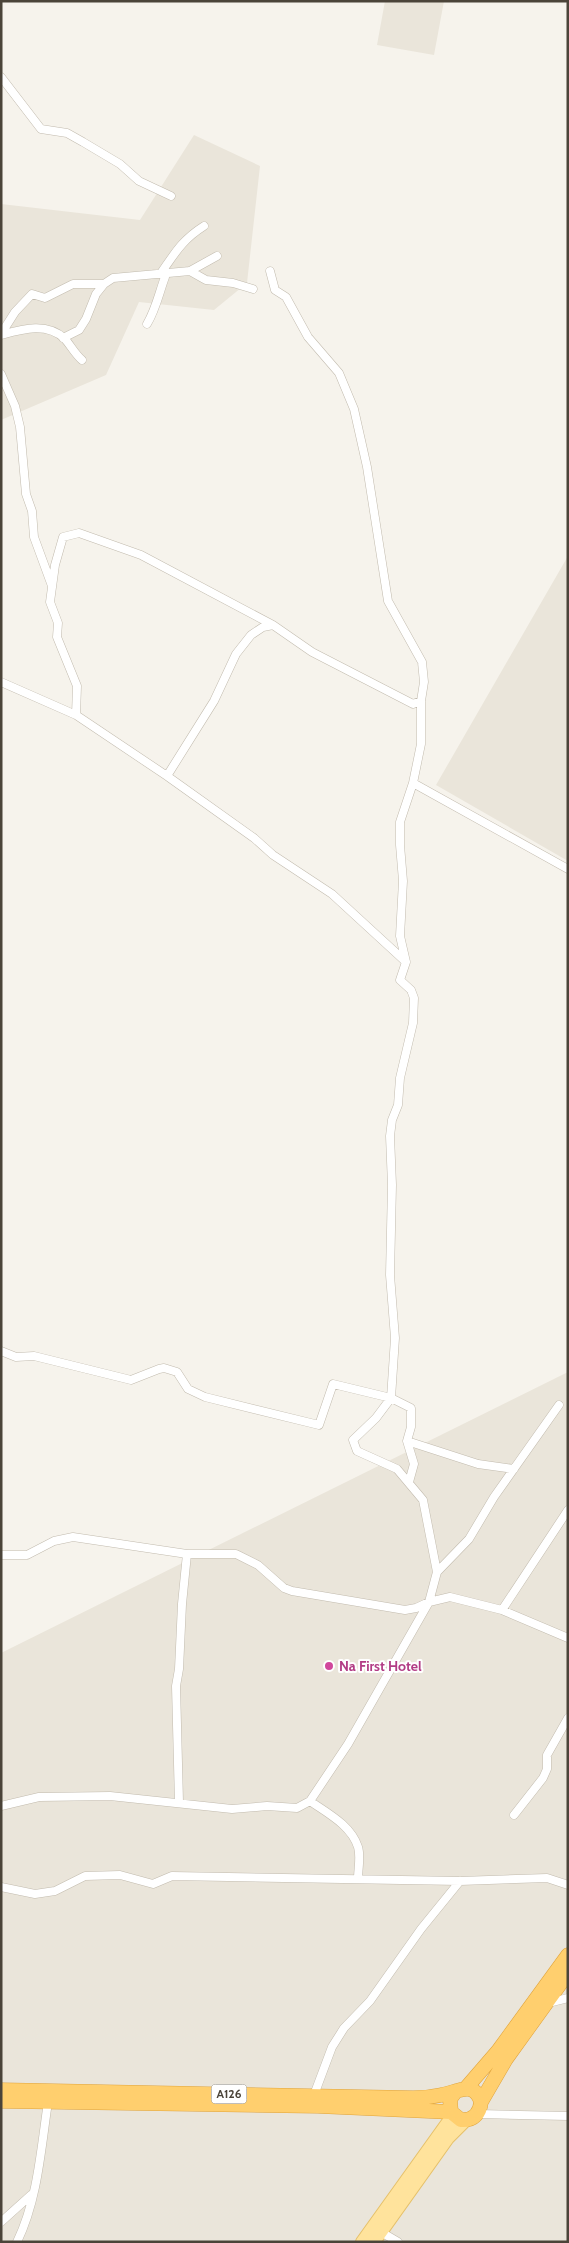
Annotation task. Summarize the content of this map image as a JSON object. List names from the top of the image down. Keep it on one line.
{"streets":{"highway":["A126"]},"places":["Na First Hotel"]}
